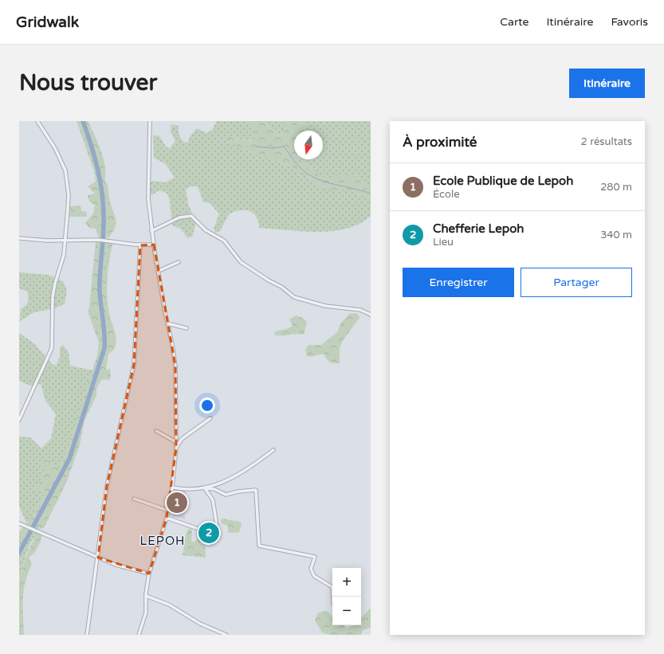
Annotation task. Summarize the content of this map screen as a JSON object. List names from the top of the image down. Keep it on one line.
{"districts":["LEPOH"],"north":"bottom","page":{"header":"Gridwalk","nav":["Carte","Itinéraire","Favoris"],"buttons":["Itinéraire",["Enregistrer","Partager"]],"title":"Nous trouver","heading":["À proximité","2 résultats"],"list":[{"mark":"1","name":"Ecole Publique de Lepoh","note":"École","value":"280 m"},{"mark":"2","name":"Chefferie Lepoh","note":"Lieu","value":"340 m"}],"pins":["1","2"],"map_buttons":["+","−"]}}
